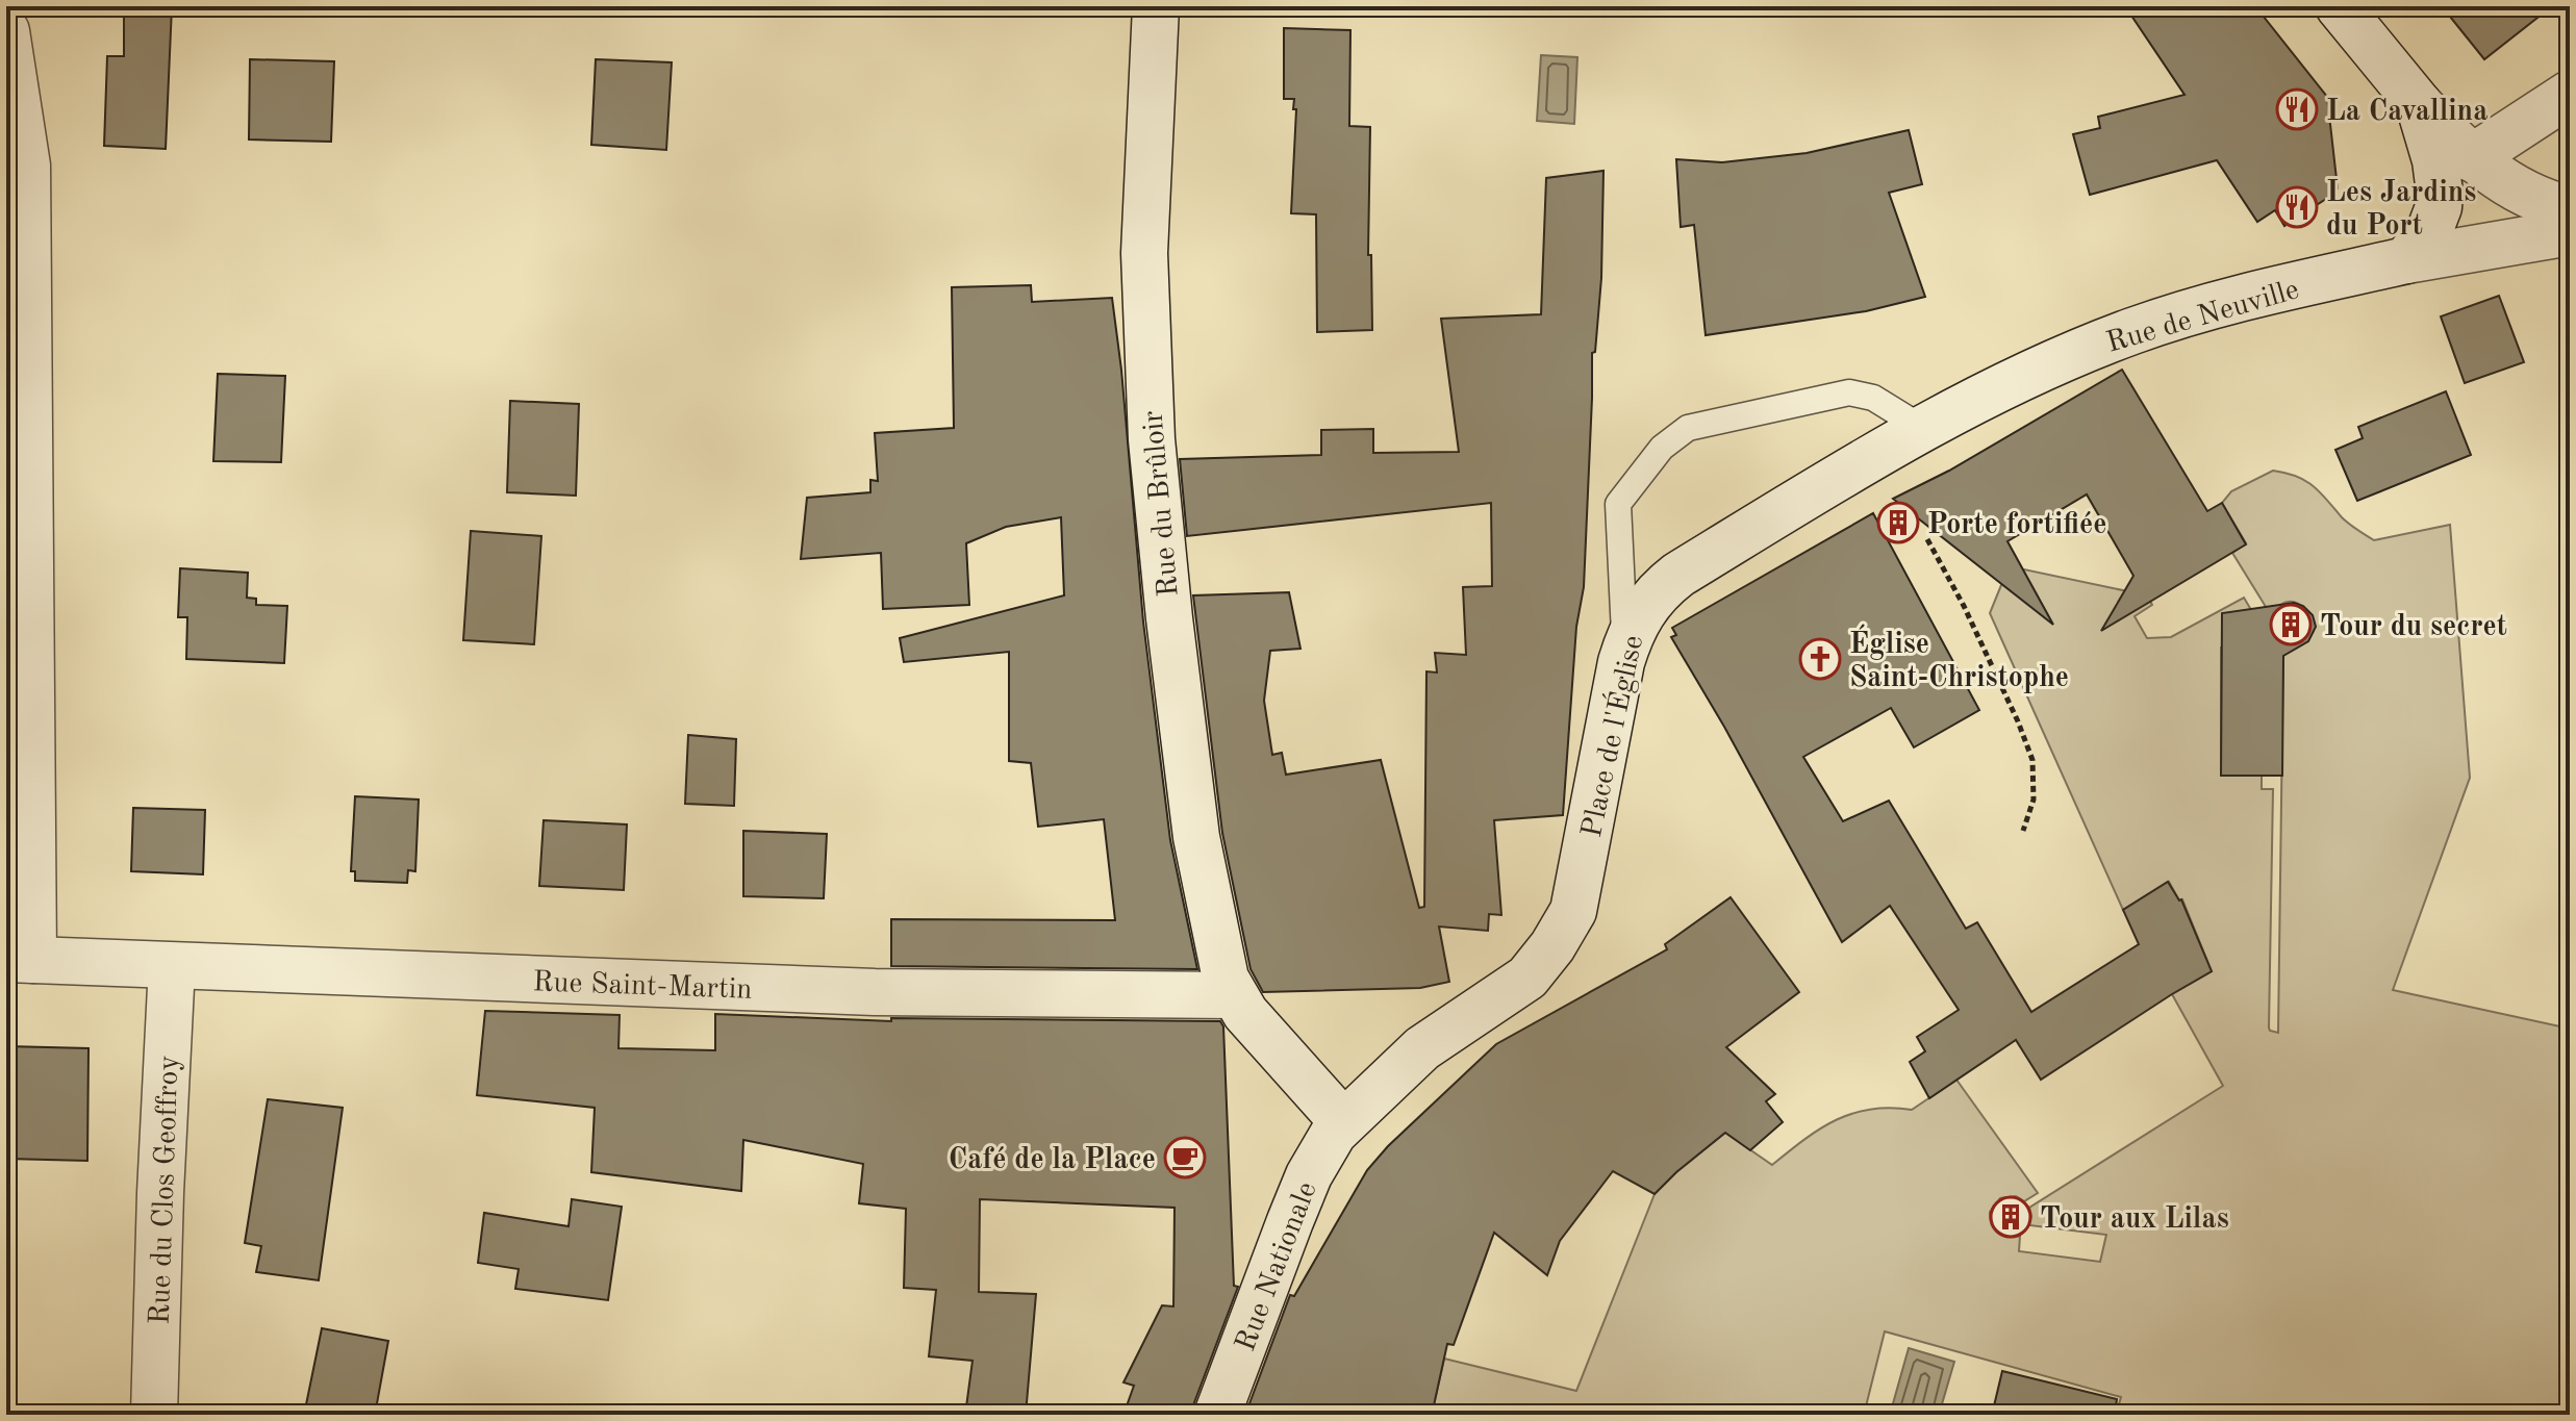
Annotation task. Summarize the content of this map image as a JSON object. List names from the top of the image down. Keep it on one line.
{"streets":{"street":["Rue de Neuville","Rue du Brûloir","Place de l'Église","Rue Saint-Martin","Rue du Clos Geoffroy","Rue Nationale"]},"crossings":[["Rue de Neuville","Place de l'Église"],["Rue du Brûloir","Rue Saint-Martin"],["Place de l'Église","Rue Nationale"],["Rue Saint-Martin","Rue du Clos Geoffroy"]],"places":{"restaurant":["La Cavallina","Les Jardins du Port"],"building":["Porte fortifiée","Tour du secret","Tour aux Lilas"],"church":["Église Saint-Christophe"],"cafe":["Café de la Place"]}}
